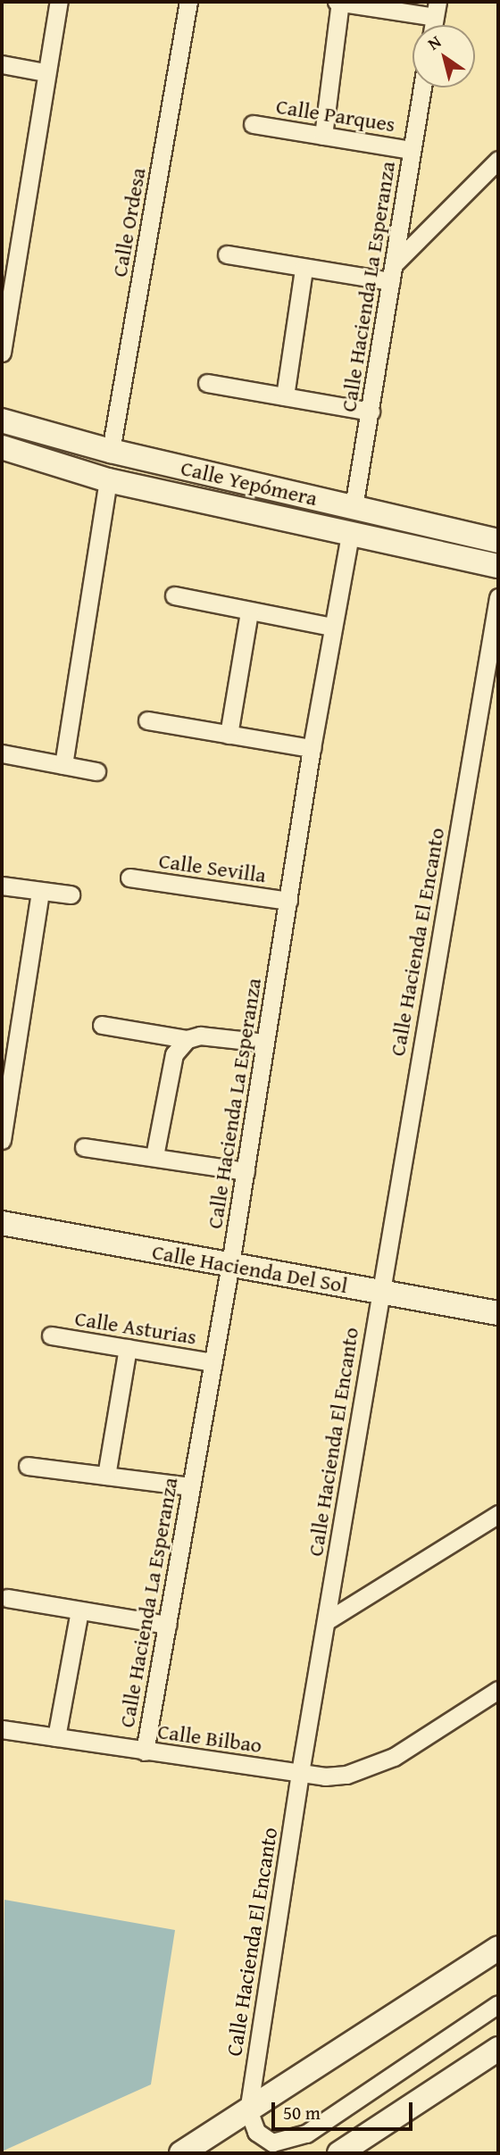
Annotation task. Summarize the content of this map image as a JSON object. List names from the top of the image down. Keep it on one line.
{"streets":{"street":["Calle Parques","Calle Ordesa","Calle Hacienda La Esperanza","Calle Yepómera","Calle Sevilla","Calle Hacienda El Encanto","Calle Hacienda Del Sol","Calle Asturias","Calle Bilbao"]},"crossings":[["Calle Parques","Calle Hacienda La Esperanza"],["Calle Ordesa","Calle Yepómera"],["Calle Hacienda La Esperanza","Calle Yepómera"],["Calle Hacienda La Esperanza","Calle Sevilla"],["Calle Hacienda La Esperanza","Calle Hacienda Del Sol"],["Calle Hacienda La Esperanza","Calle Asturias"],["Calle Hacienda La Esperanza","Calle Bilbao"],["Calle Hacienda El Encanto","Calle Hacienda Del Sol"],["Calle Hacienda El Encanto","Calle Bilbao"]],"scale_bar":"50 m","north":"top left"}
